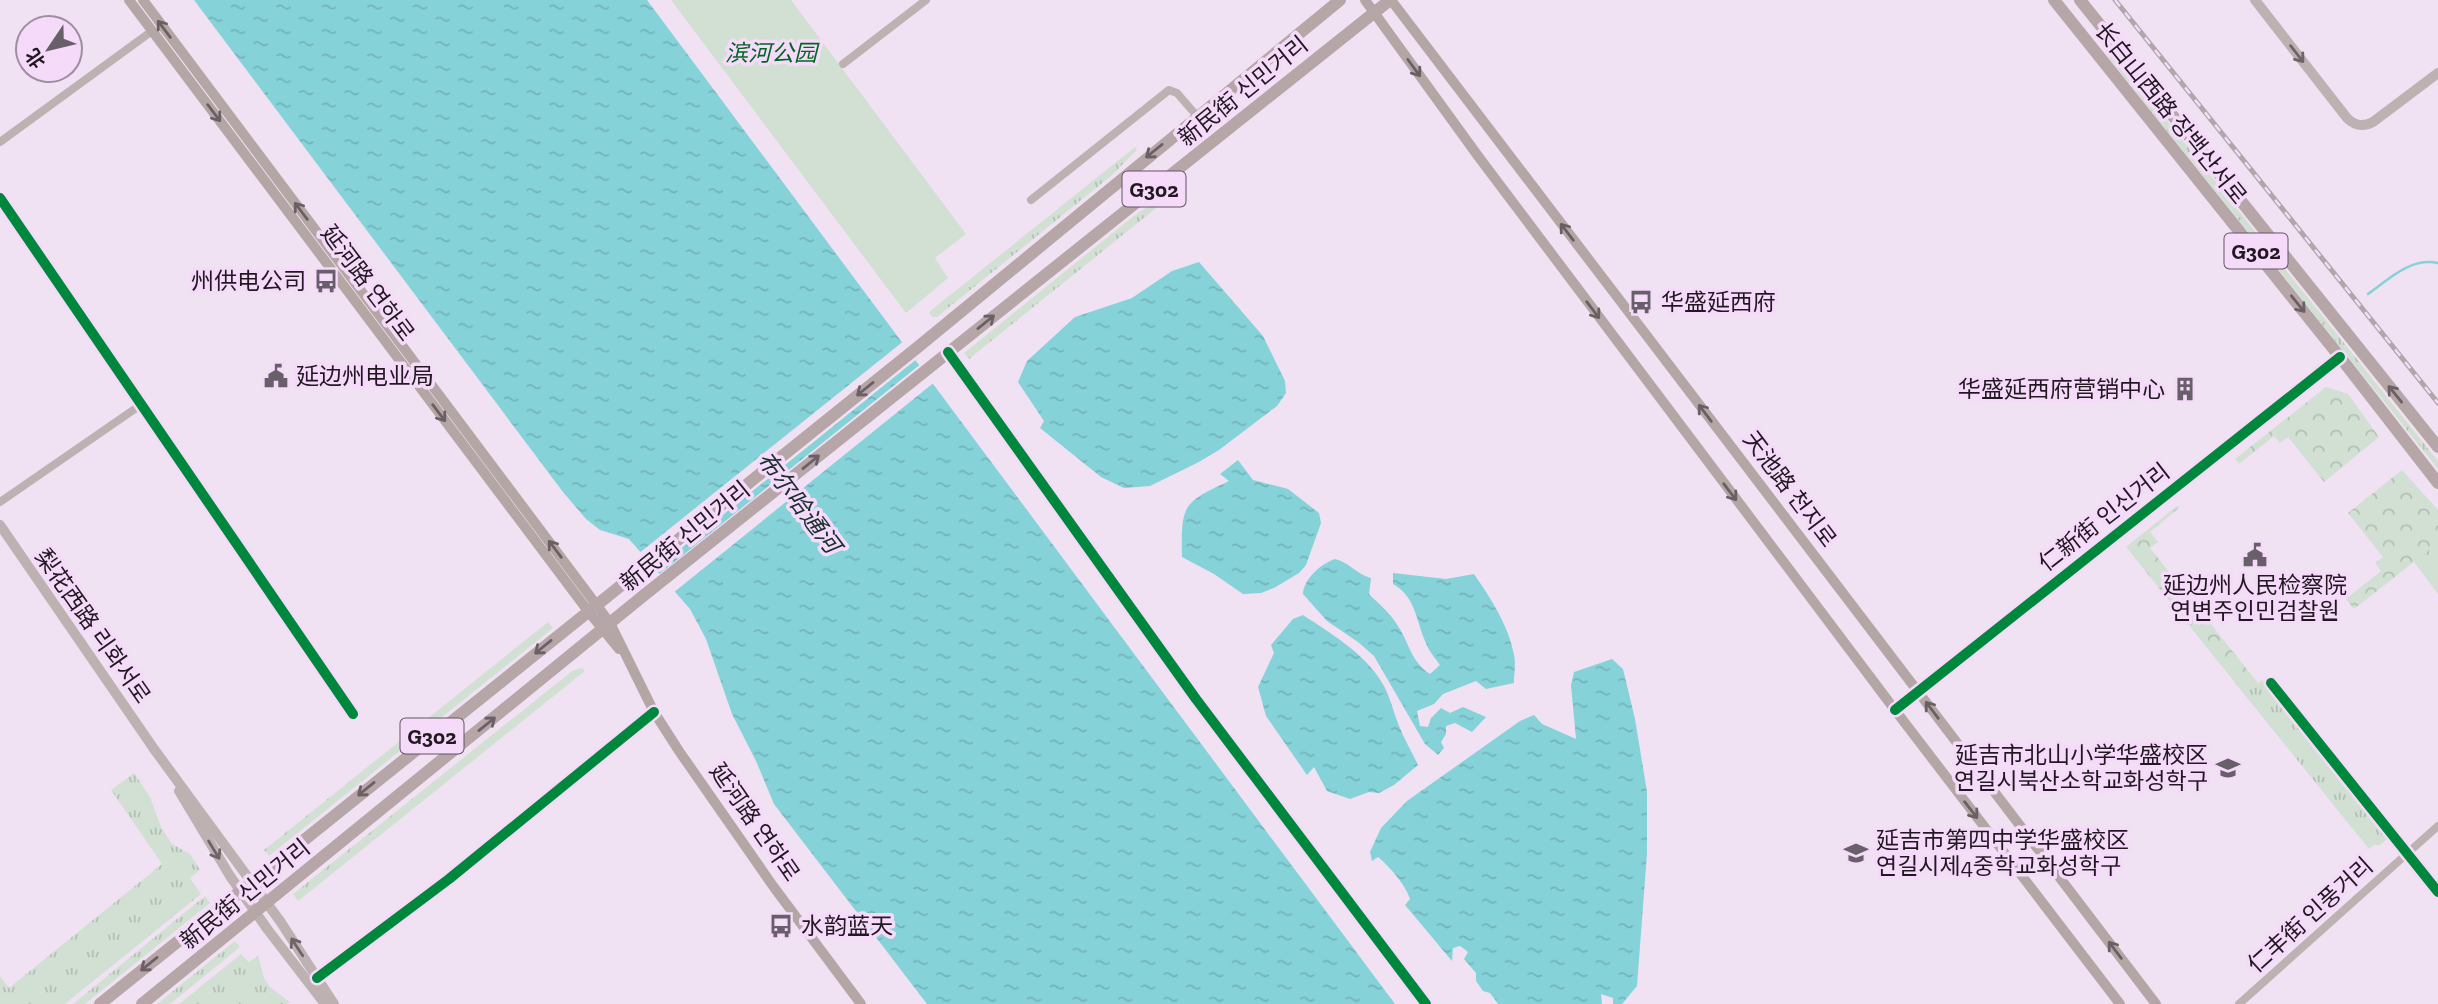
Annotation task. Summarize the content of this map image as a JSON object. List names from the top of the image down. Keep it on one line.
{"streets":{"highway":["新民街 신민거리","长白山西路 장백산서로","G302"],"main road":["延河路 연하로","天池路 천지로"],"street":["仁新街 인신거리","梨花西路 리화서로","仁丰街 인풍거리"]},"crossings":[["新民街 신민거리","延河路 연하로"],["新民街 신민거리","天池路 천지로"],["长白山西路 장백산서로","仁新街 인신거리"],["天池路 천지로","仁新街 인신거리"]],"water":["布尔哈通河"],"parks":["滨河公园"],"places":{"bus stop":["州供电公司","华盛延西府","水韵蓝天"],"public building":["延边州电业局","延边州人民检察院 연변주인민검찰원"],"building":["华盛延西府营销中心"],"school or university":["延吉市北山小学华盛校区 연길시북산소학교화성학구","延吉市第四中学华盛校区 연길시제4중학교화성학구"]},"north":"bottom left"}
